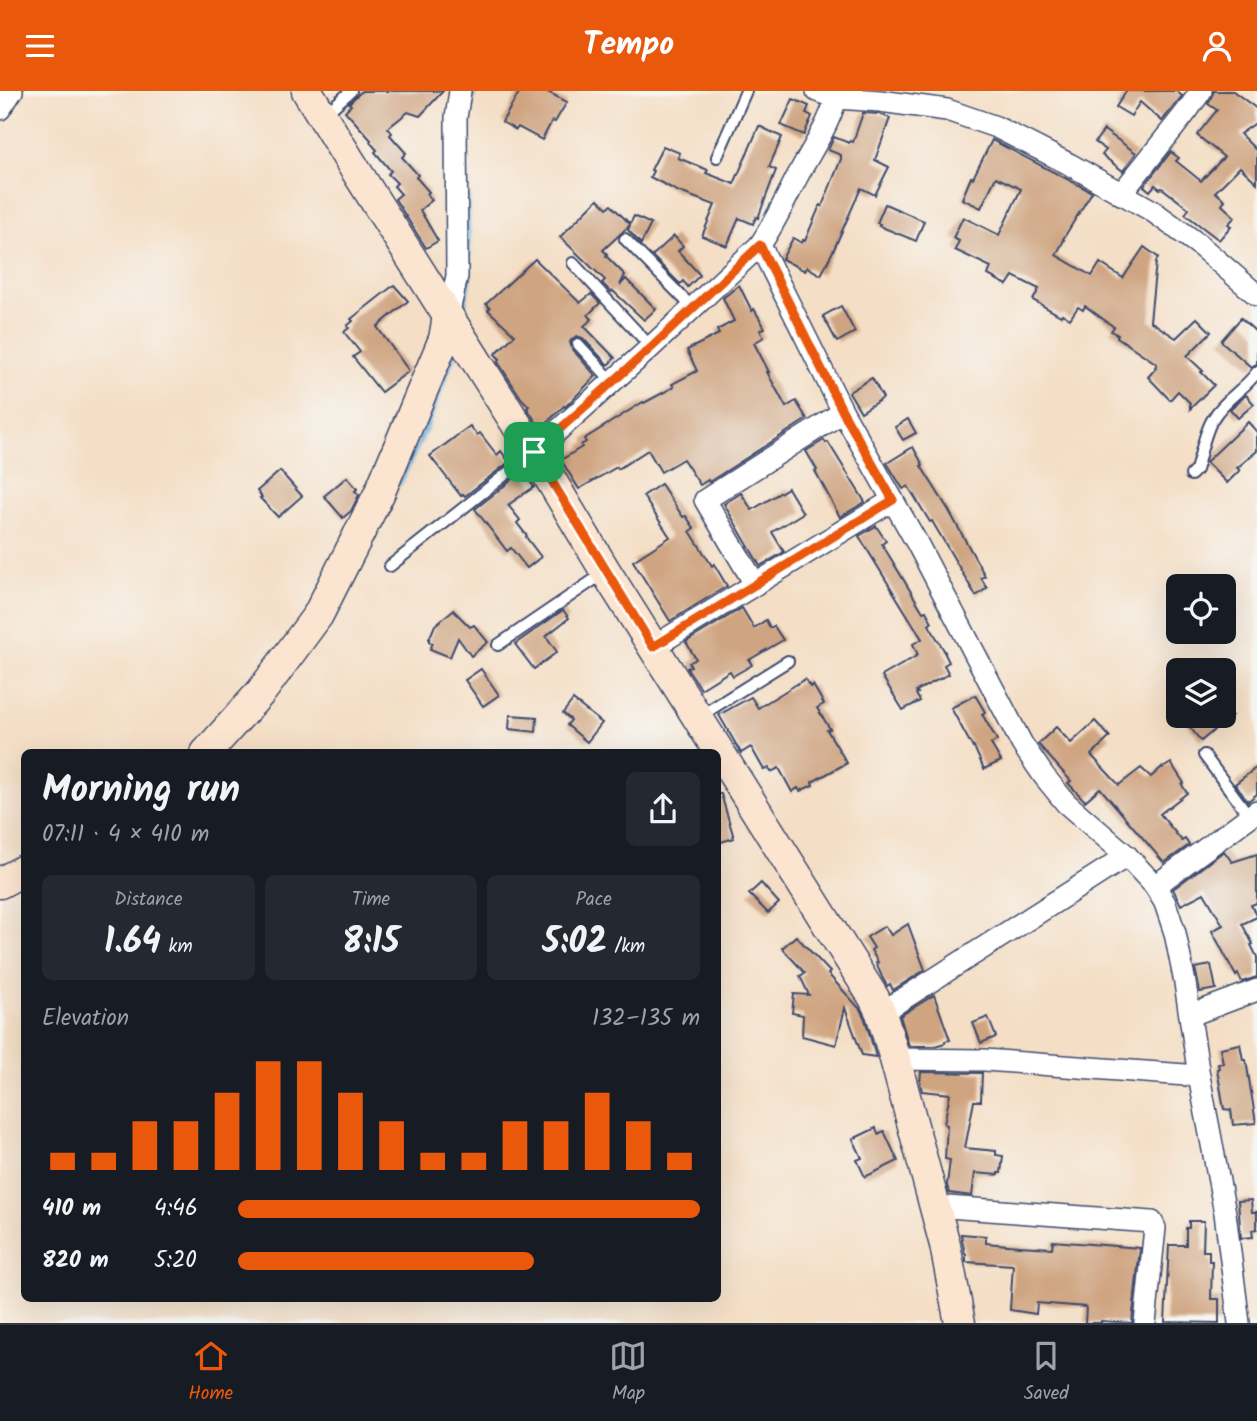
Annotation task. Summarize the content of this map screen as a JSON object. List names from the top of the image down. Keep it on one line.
{"page":{"header":"Tempo","heading":["Morning run","07:11 · 4 × 410 m"],"stats":[["Distance","1.64 km"],["Time","8:15"],["Pace","5:02 /km"]],"chart":["Elevation","132–135 m"],"list":[{"name":"410 m","note":"4:46"},{"name":"820 m","note":"5:20"}],"tabs":["Home","Map","Saved"]}}
